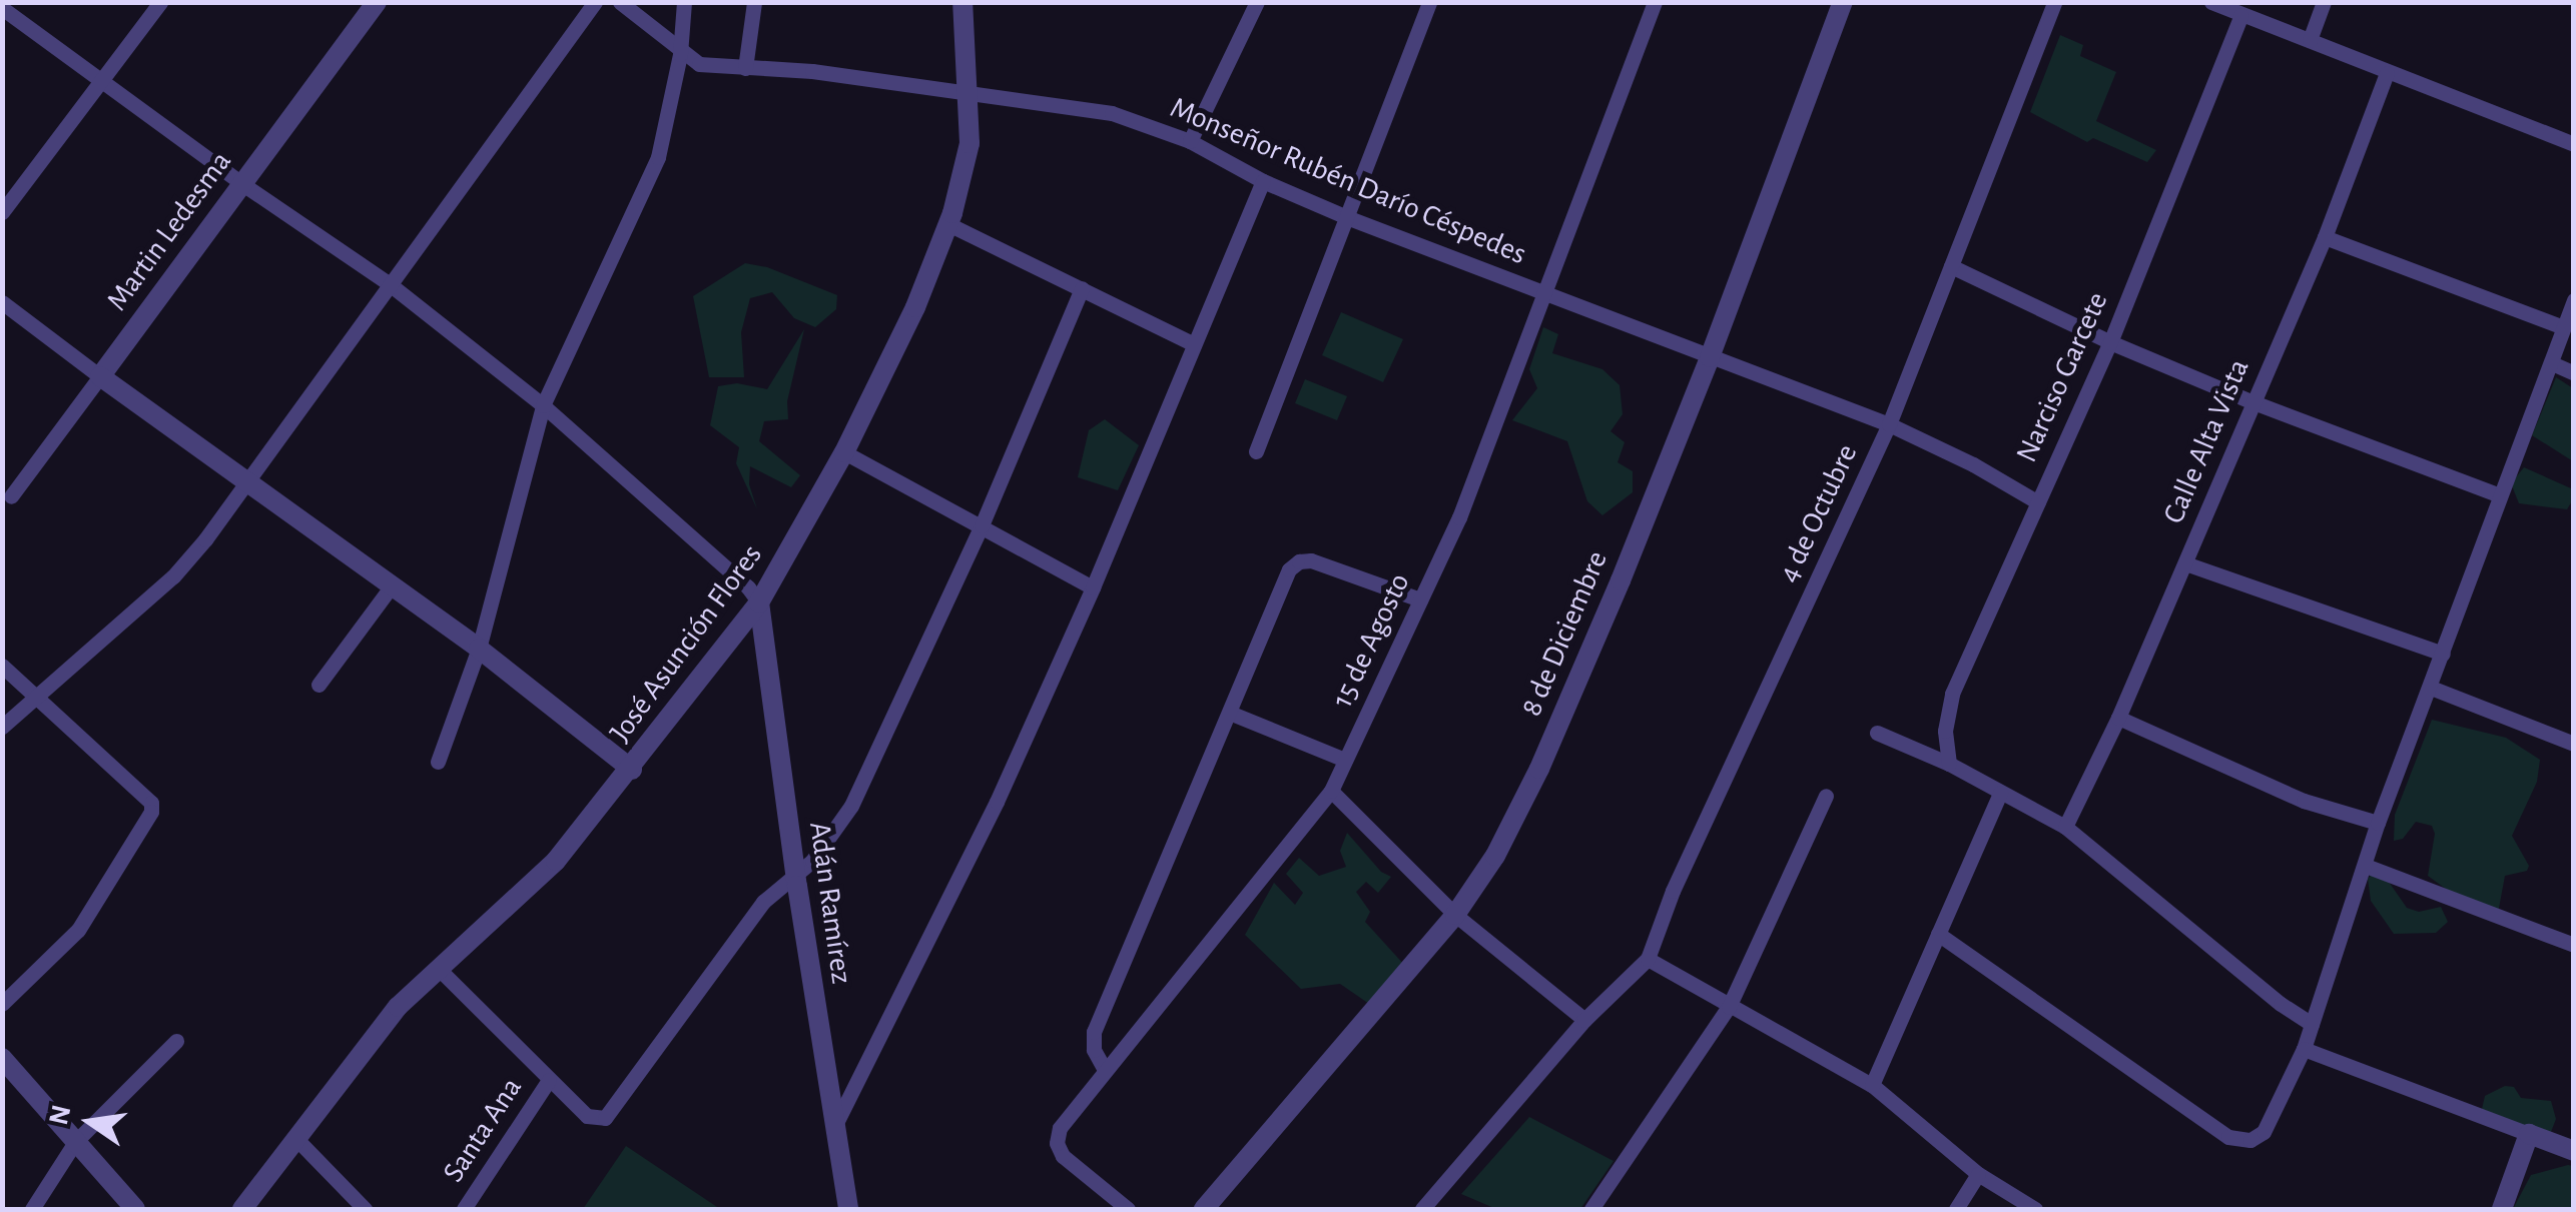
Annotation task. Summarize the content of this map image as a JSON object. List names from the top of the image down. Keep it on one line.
{"streets":{"street":["Monseñor Rubén Darío Céspedes","Martin Ledesma","Narciso Garcete","Calle Alta Vista","4 de Octubre","8 de Diciembre","15 de Agosto","José Asunción Flores","Adán Ramírez","Santa Ana"]},"crossings":[["Monseñor Rubén Darío Céspedes","Narciso Garcete"],["Monseñor Rubén Darío Céspedes","4 de Octubre"],["Monseñor Rubén Darío Céspedes","8 de Diciembre"],["Monseñor Rubén Darío Céspedes","15 de Agosto"],["Monseñor Rubén Darío Céspedes","José Asunción Flores"],["José Asunción Flores","Adán Ramírez"]],"north":"left"}
